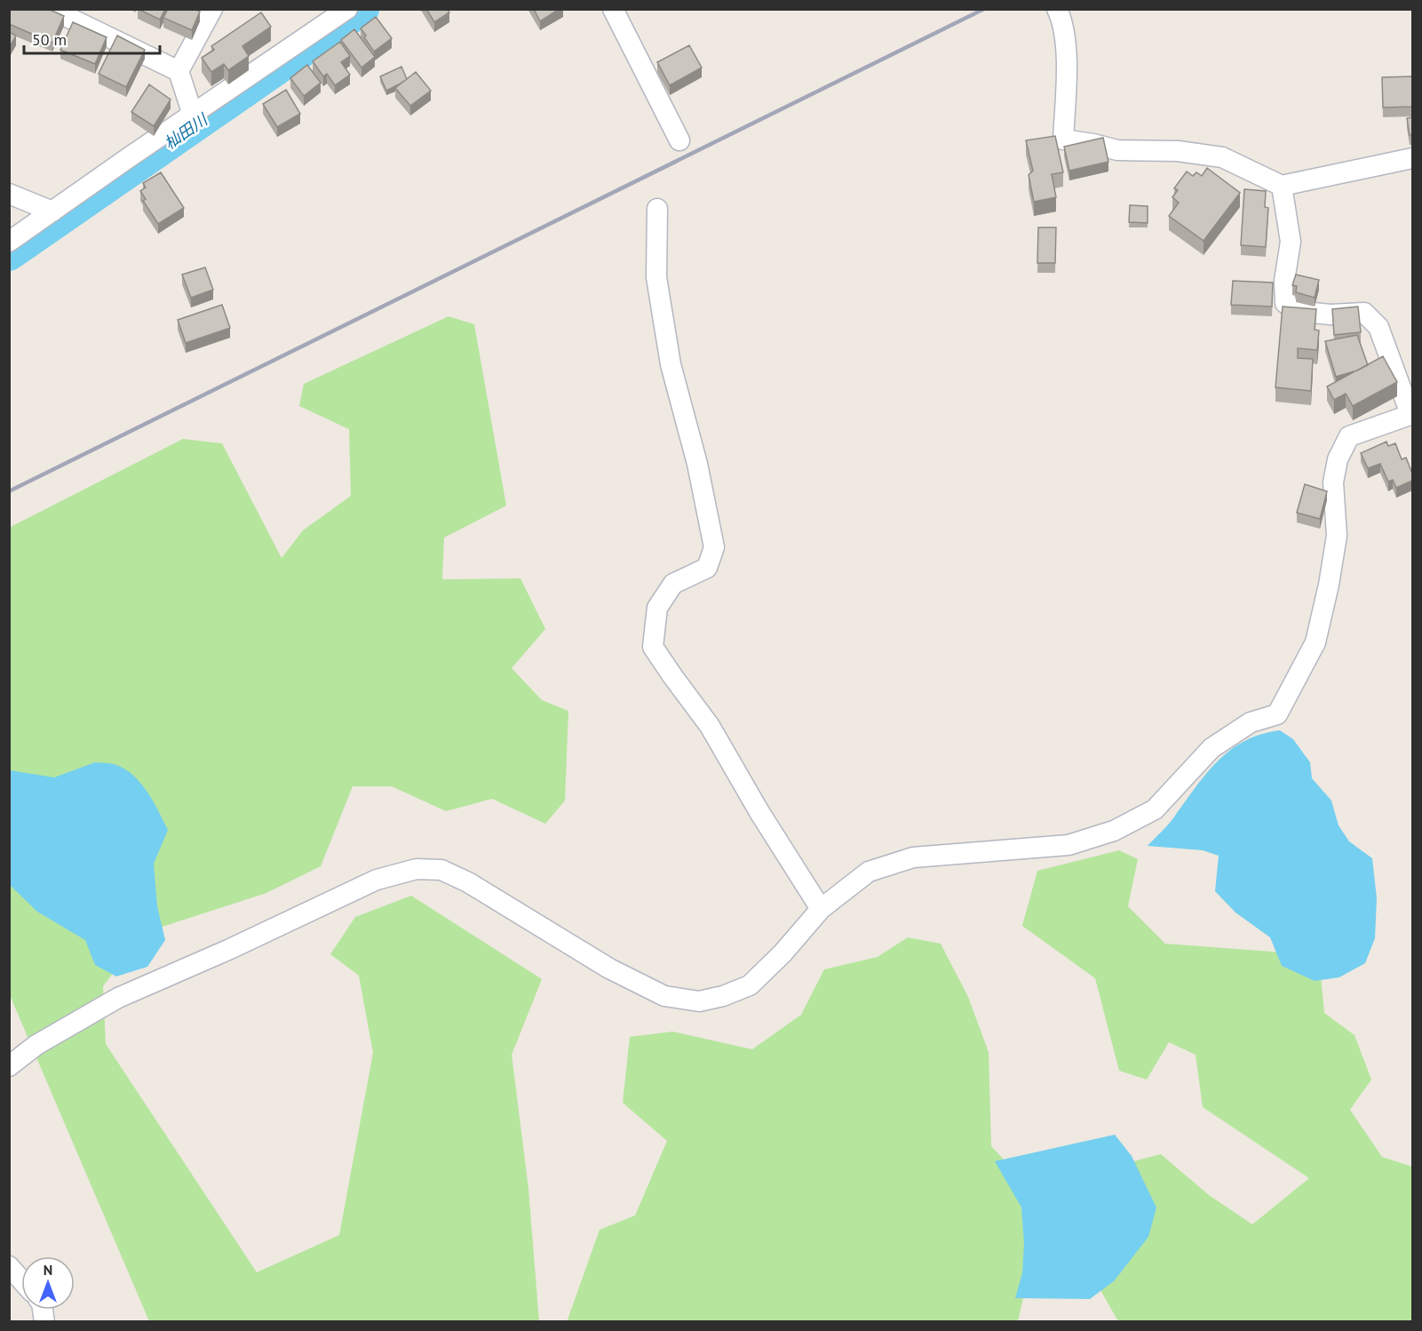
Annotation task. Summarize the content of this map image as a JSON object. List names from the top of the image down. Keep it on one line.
{"water":["杣田川"],"scale_bar":"50 m","north":"top"}
